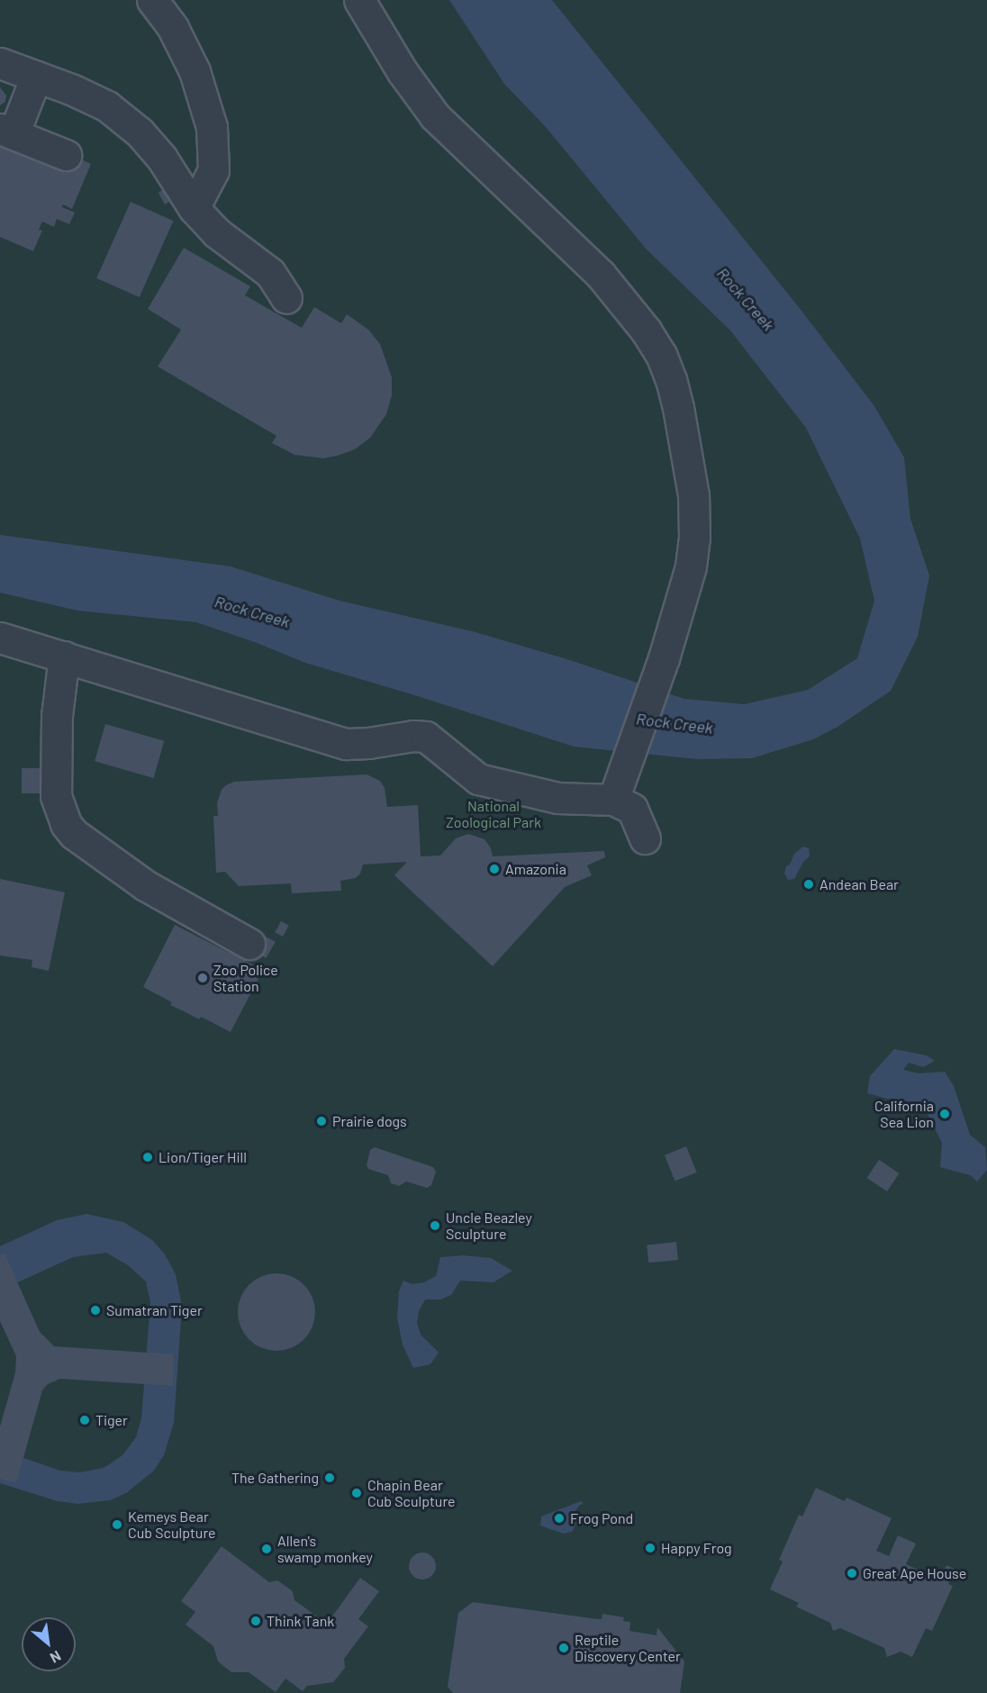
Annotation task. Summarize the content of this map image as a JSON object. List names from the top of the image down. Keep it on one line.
{"water":["Rock Creek"],"parks":["National Zoological Park"],"places":["Amazonia","Andean Bear","Zoo Police Station","California Sea Lion","Prairie dogs","Lion/Tiger Hill","Uncle Beazley Sculpture","Sumatran Tiger","Tiger","The Gathering","Chapin Bear Cub Sculpture","Frog Pond","Kemeys Bear Cub Sculpture","Happy Frog","Allen's swamp monkey","Great Ape House","Think Tank","Reptile Discovery Center"],"north":"bottom right"}
